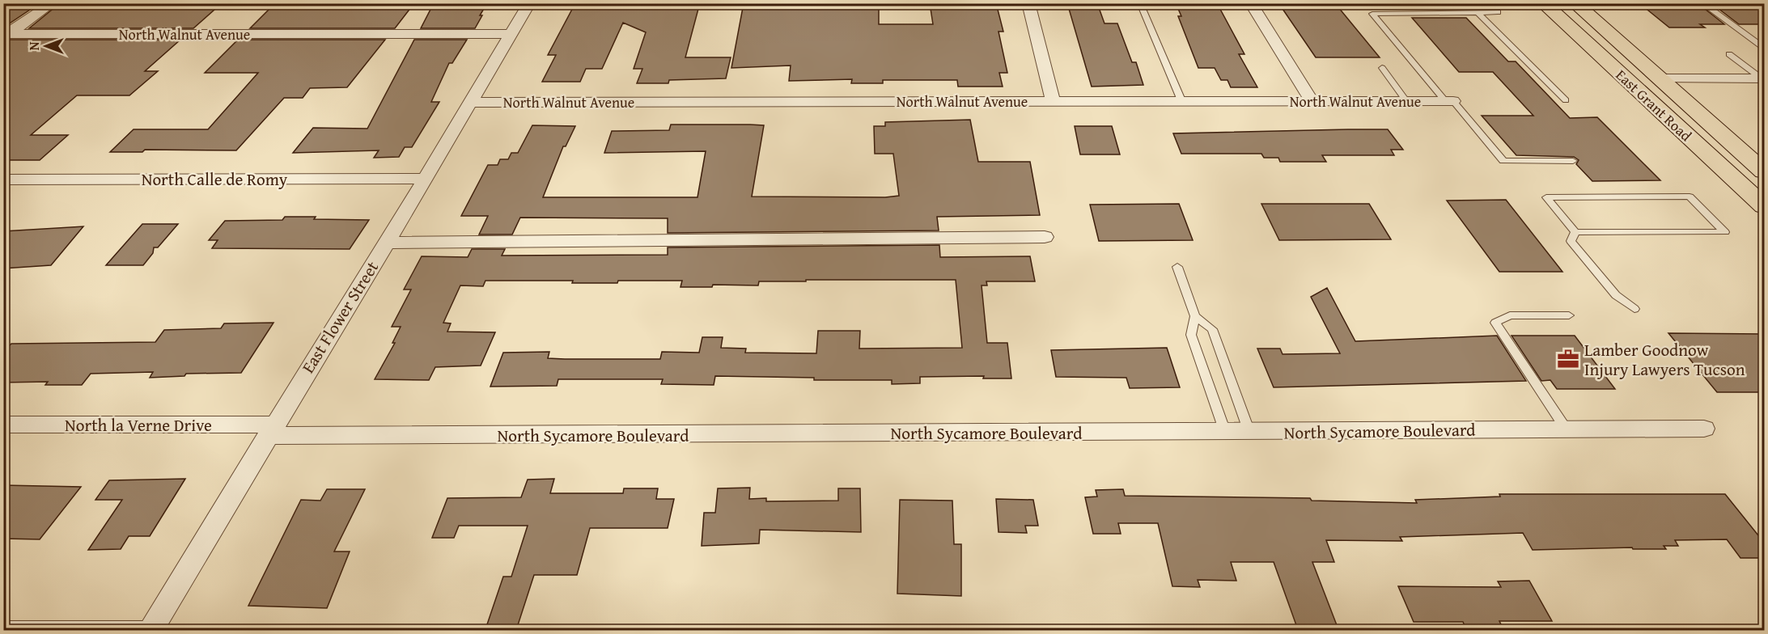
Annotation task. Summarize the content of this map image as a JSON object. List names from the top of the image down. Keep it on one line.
{"streets":{"main road":["East Grant Road"],"street":["North Walnut Avenue","North Calle de Romy","East Flower Street","North la Verne Drive","North Sycamore Boulevard"]},"crossings":[["North Walnut Avenue","East Flower Street"],["North Calle de Romy","East Flower Street"],["East Flower Street","North la Verne Drive"],["East Flower Street","North Sycamore Boulevard"],["North la Verne Drive","North Sycamore Boulevard"]],"places":{"office":["Lamber Goodnow Injury Lawyers Tucson"]},"north":"left"}
